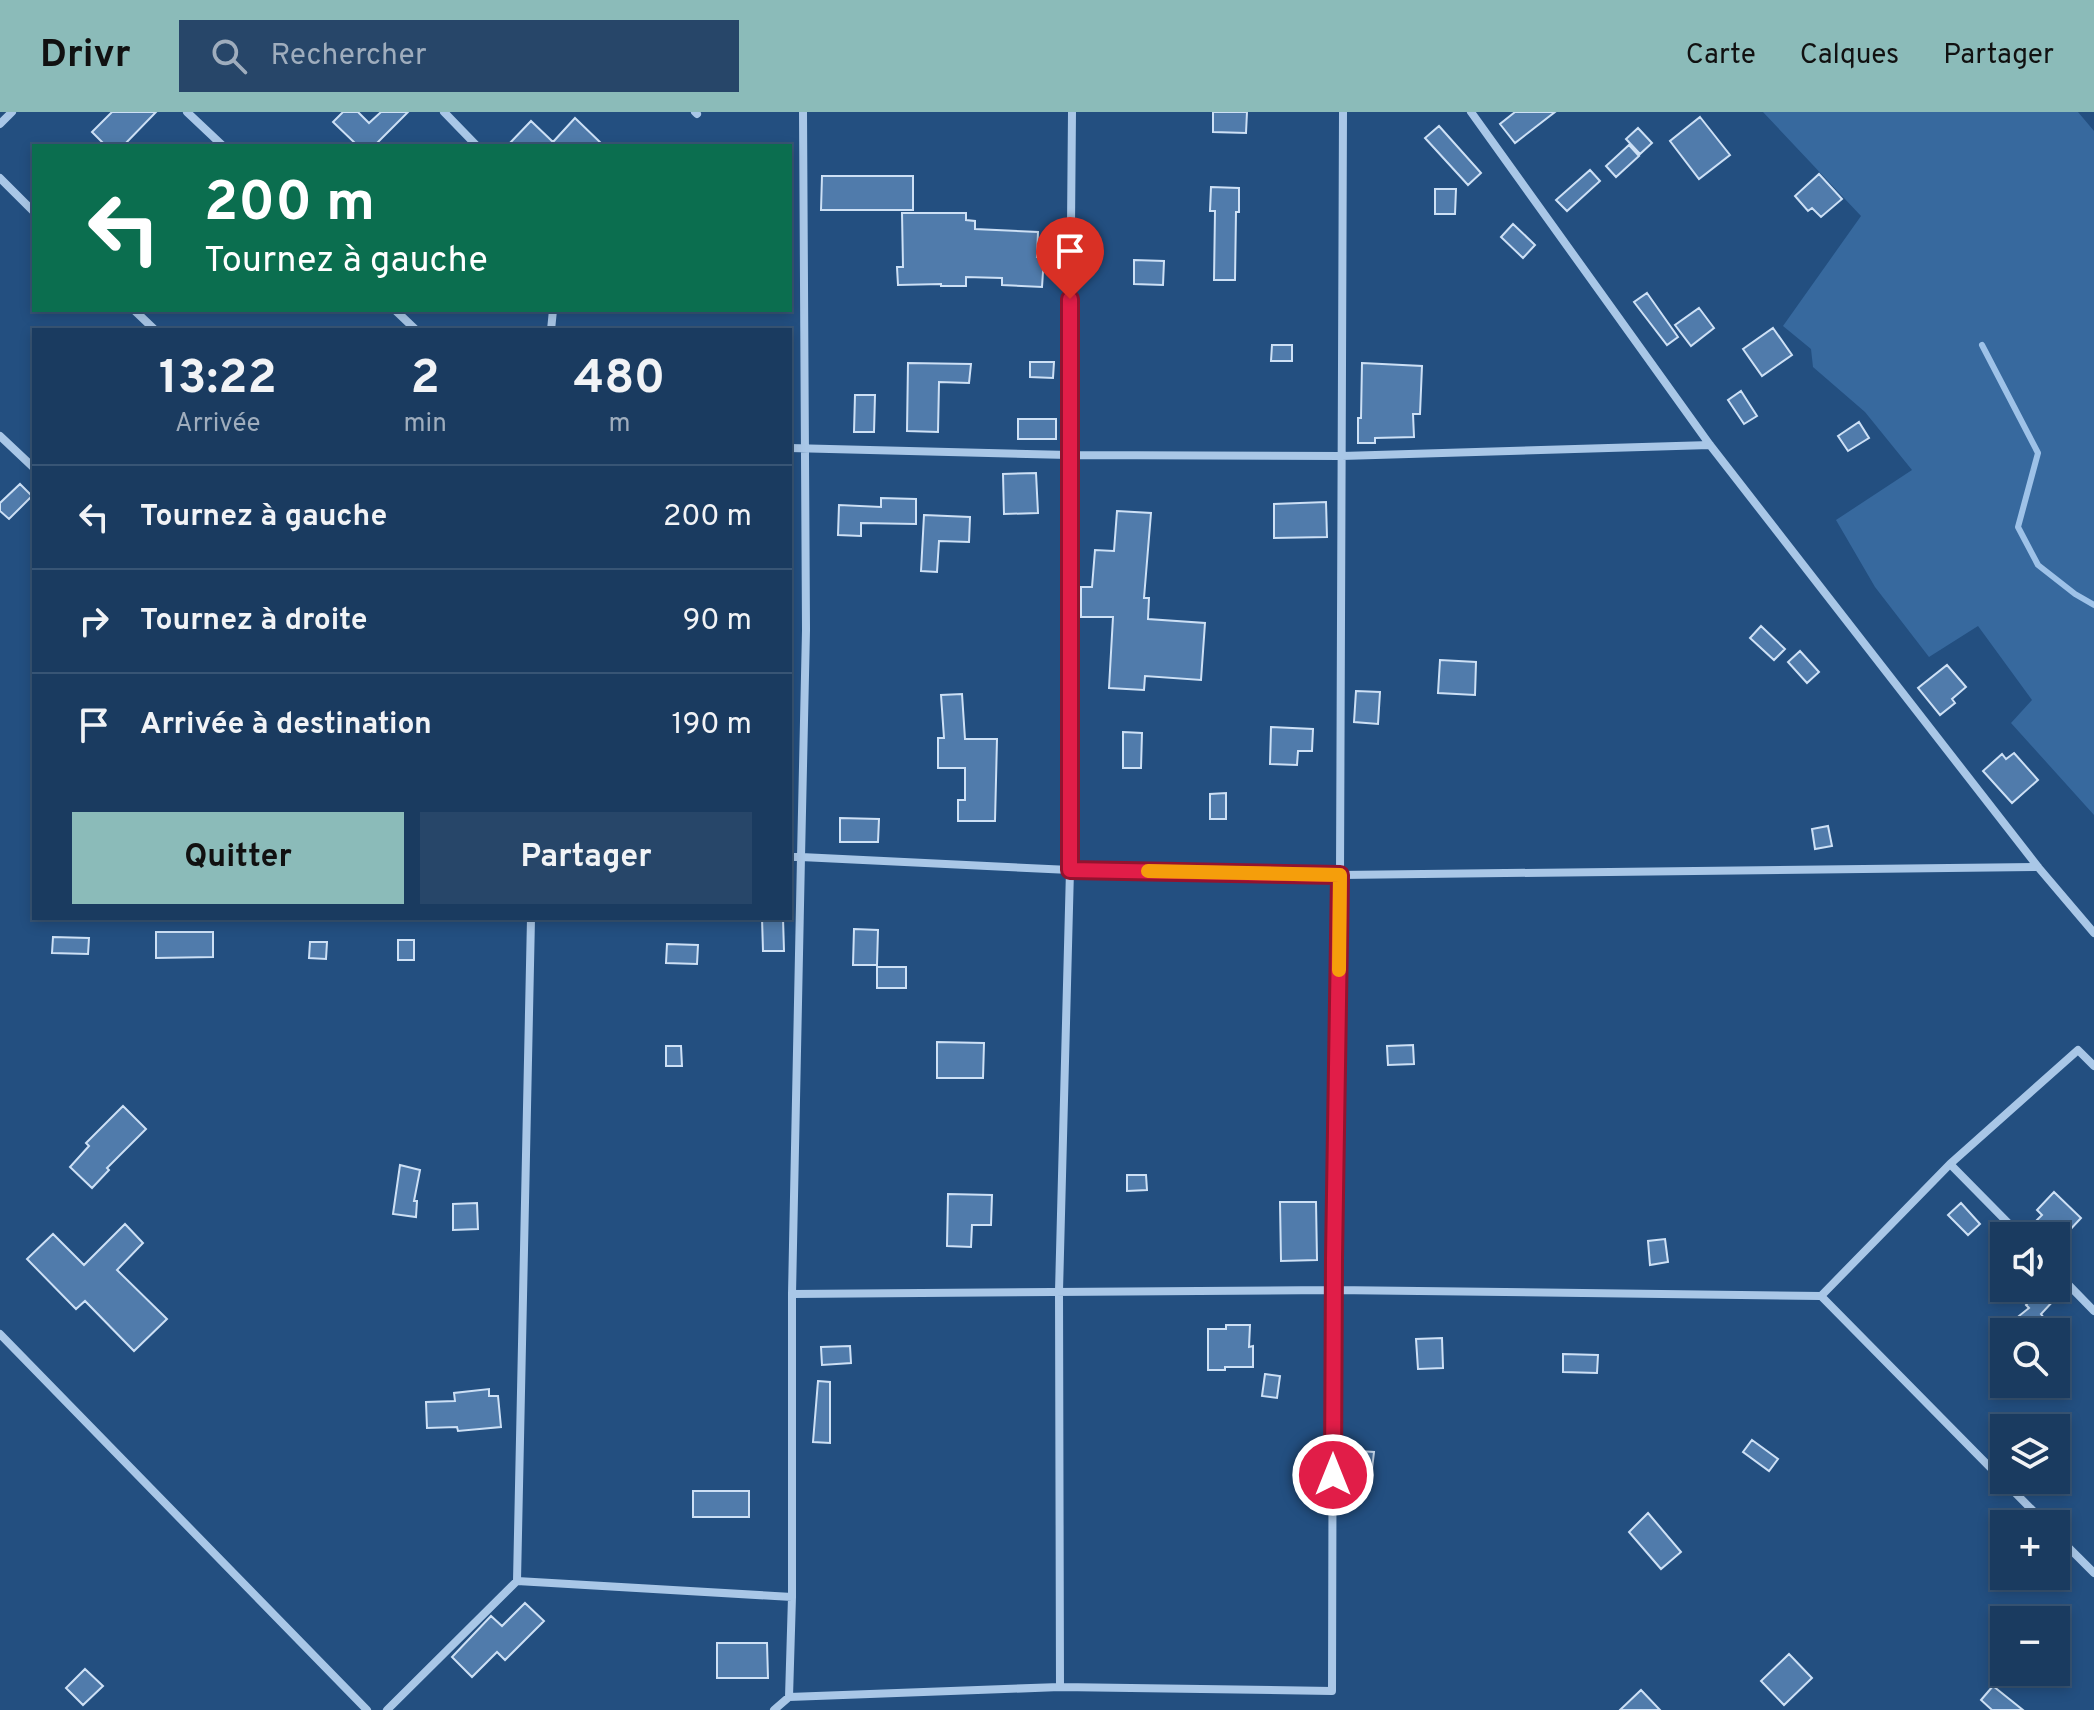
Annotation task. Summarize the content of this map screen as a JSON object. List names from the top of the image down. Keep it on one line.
{"page":{"header":"Drivr","search":"Rechercher","nav":["Carte","Calques","Partager"],"turn":["200 m","Tournez à gauche"],"eta":["13:22","Arrivée","2","min","480","m"],"list":[{"name":"Tournez à gauche","value":"200 m"},{"name":"Tournez à droite","value":"90 m"},{"name":"Arrivée à destination","value":"190 m"}],"buttons":["Quitter","Partager"],"map_buttons":["+","−"]}}
